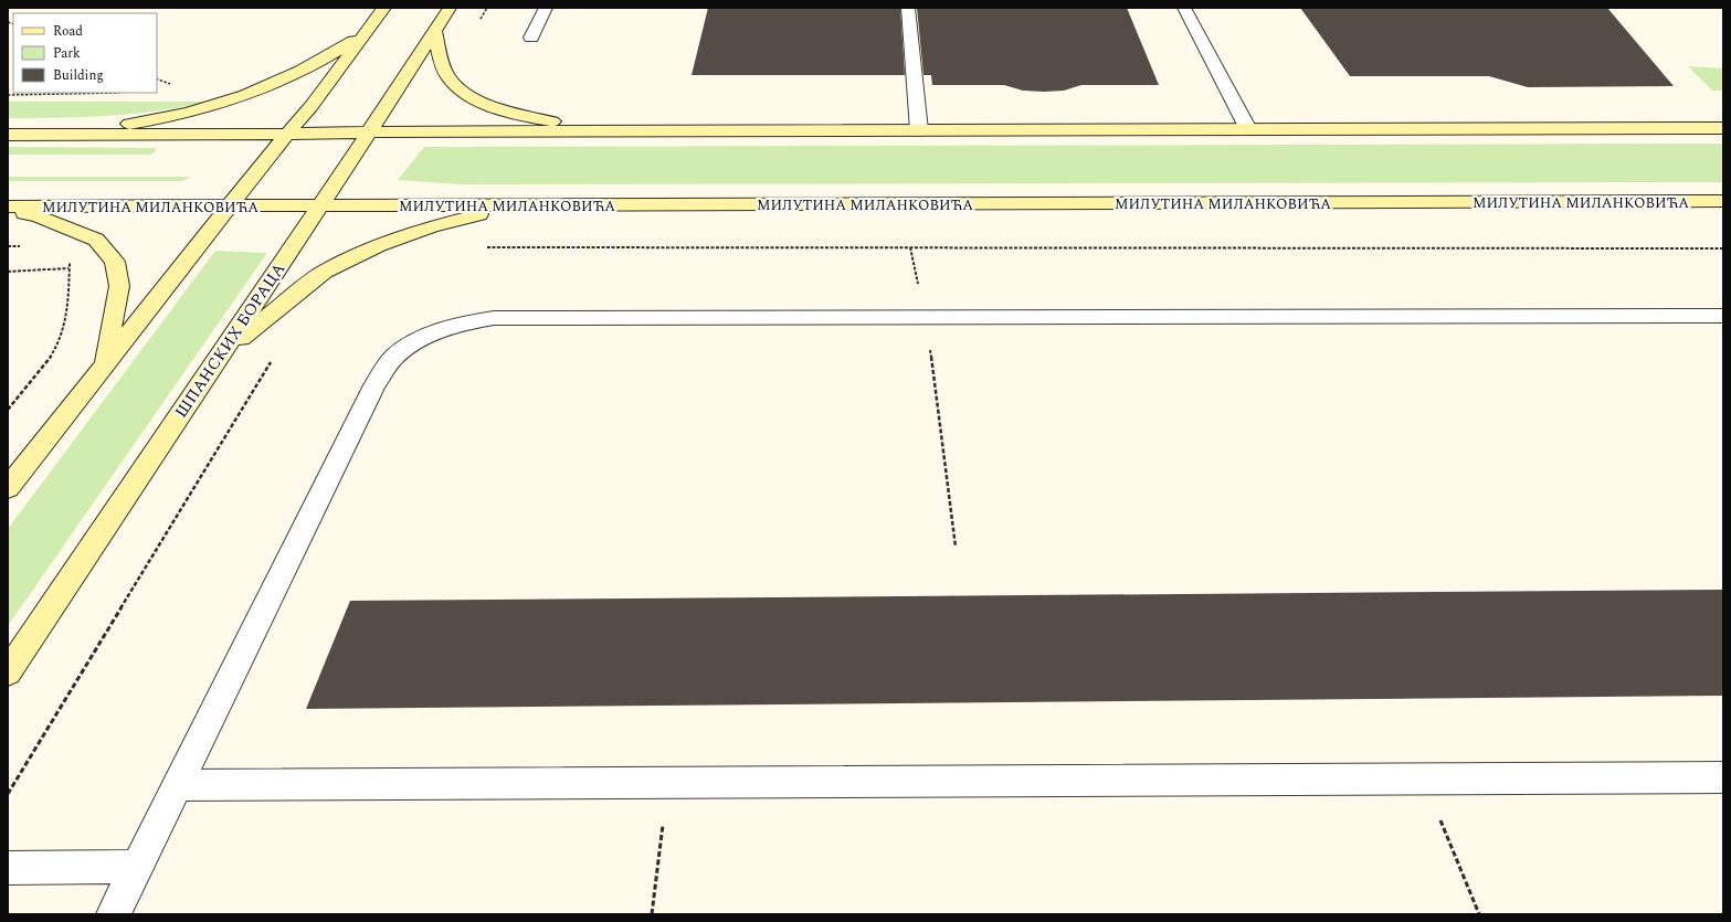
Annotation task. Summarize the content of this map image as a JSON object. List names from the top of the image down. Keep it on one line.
{"streets":{"street":["МИЛУТИНА МИЛАНКОВИЋА","ШПАНСКИХ БОРАЦА"]},"crossings":[["МИЛУТИНА МИЛАНКОВИЋА","ШПАНСКИХ БОРАЦА"]],"legend":["Road","Park","Building"]}
